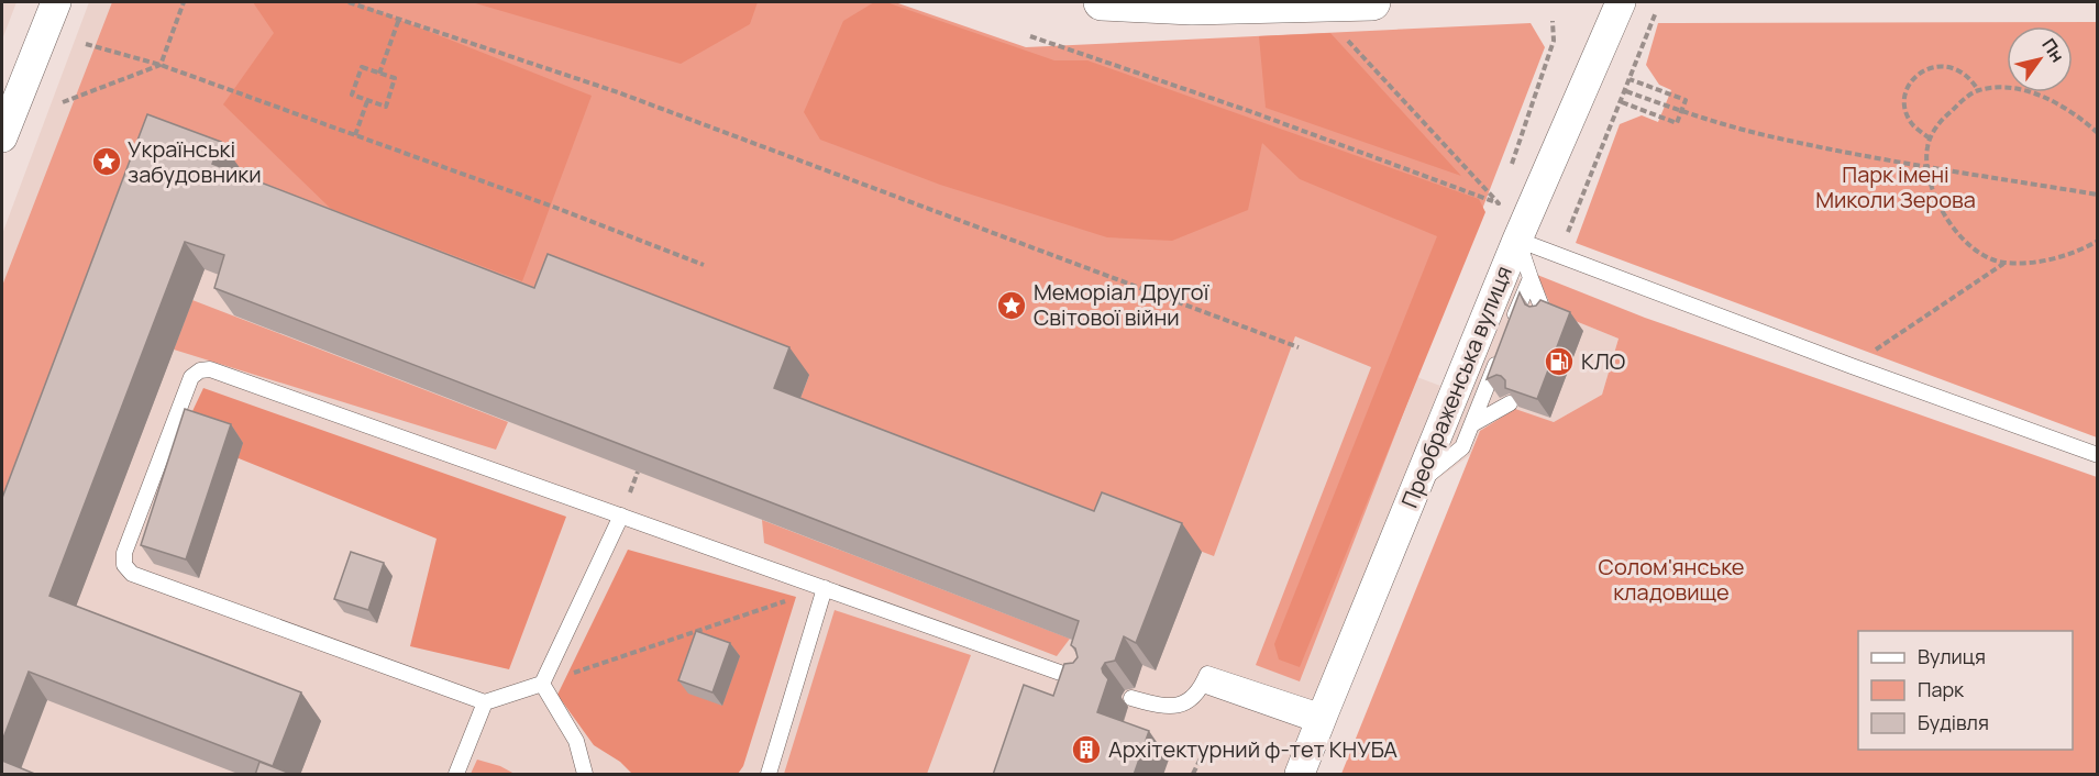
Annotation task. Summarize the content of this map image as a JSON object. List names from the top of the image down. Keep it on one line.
{"streets":{"street":["Преображенська вулиця"]},"parks":["Парк імені Миколи Зерова","Солом'янське кладовище"],"places":{"place":["Українські забудовники","Меморіал Другої Світової війни"],"fuel station":["КЛО"],"building":["Архітектурний ф-тет КНУБА"]},"legend":["Вулиця","Парк","Будівля"],"north":"top right"}
